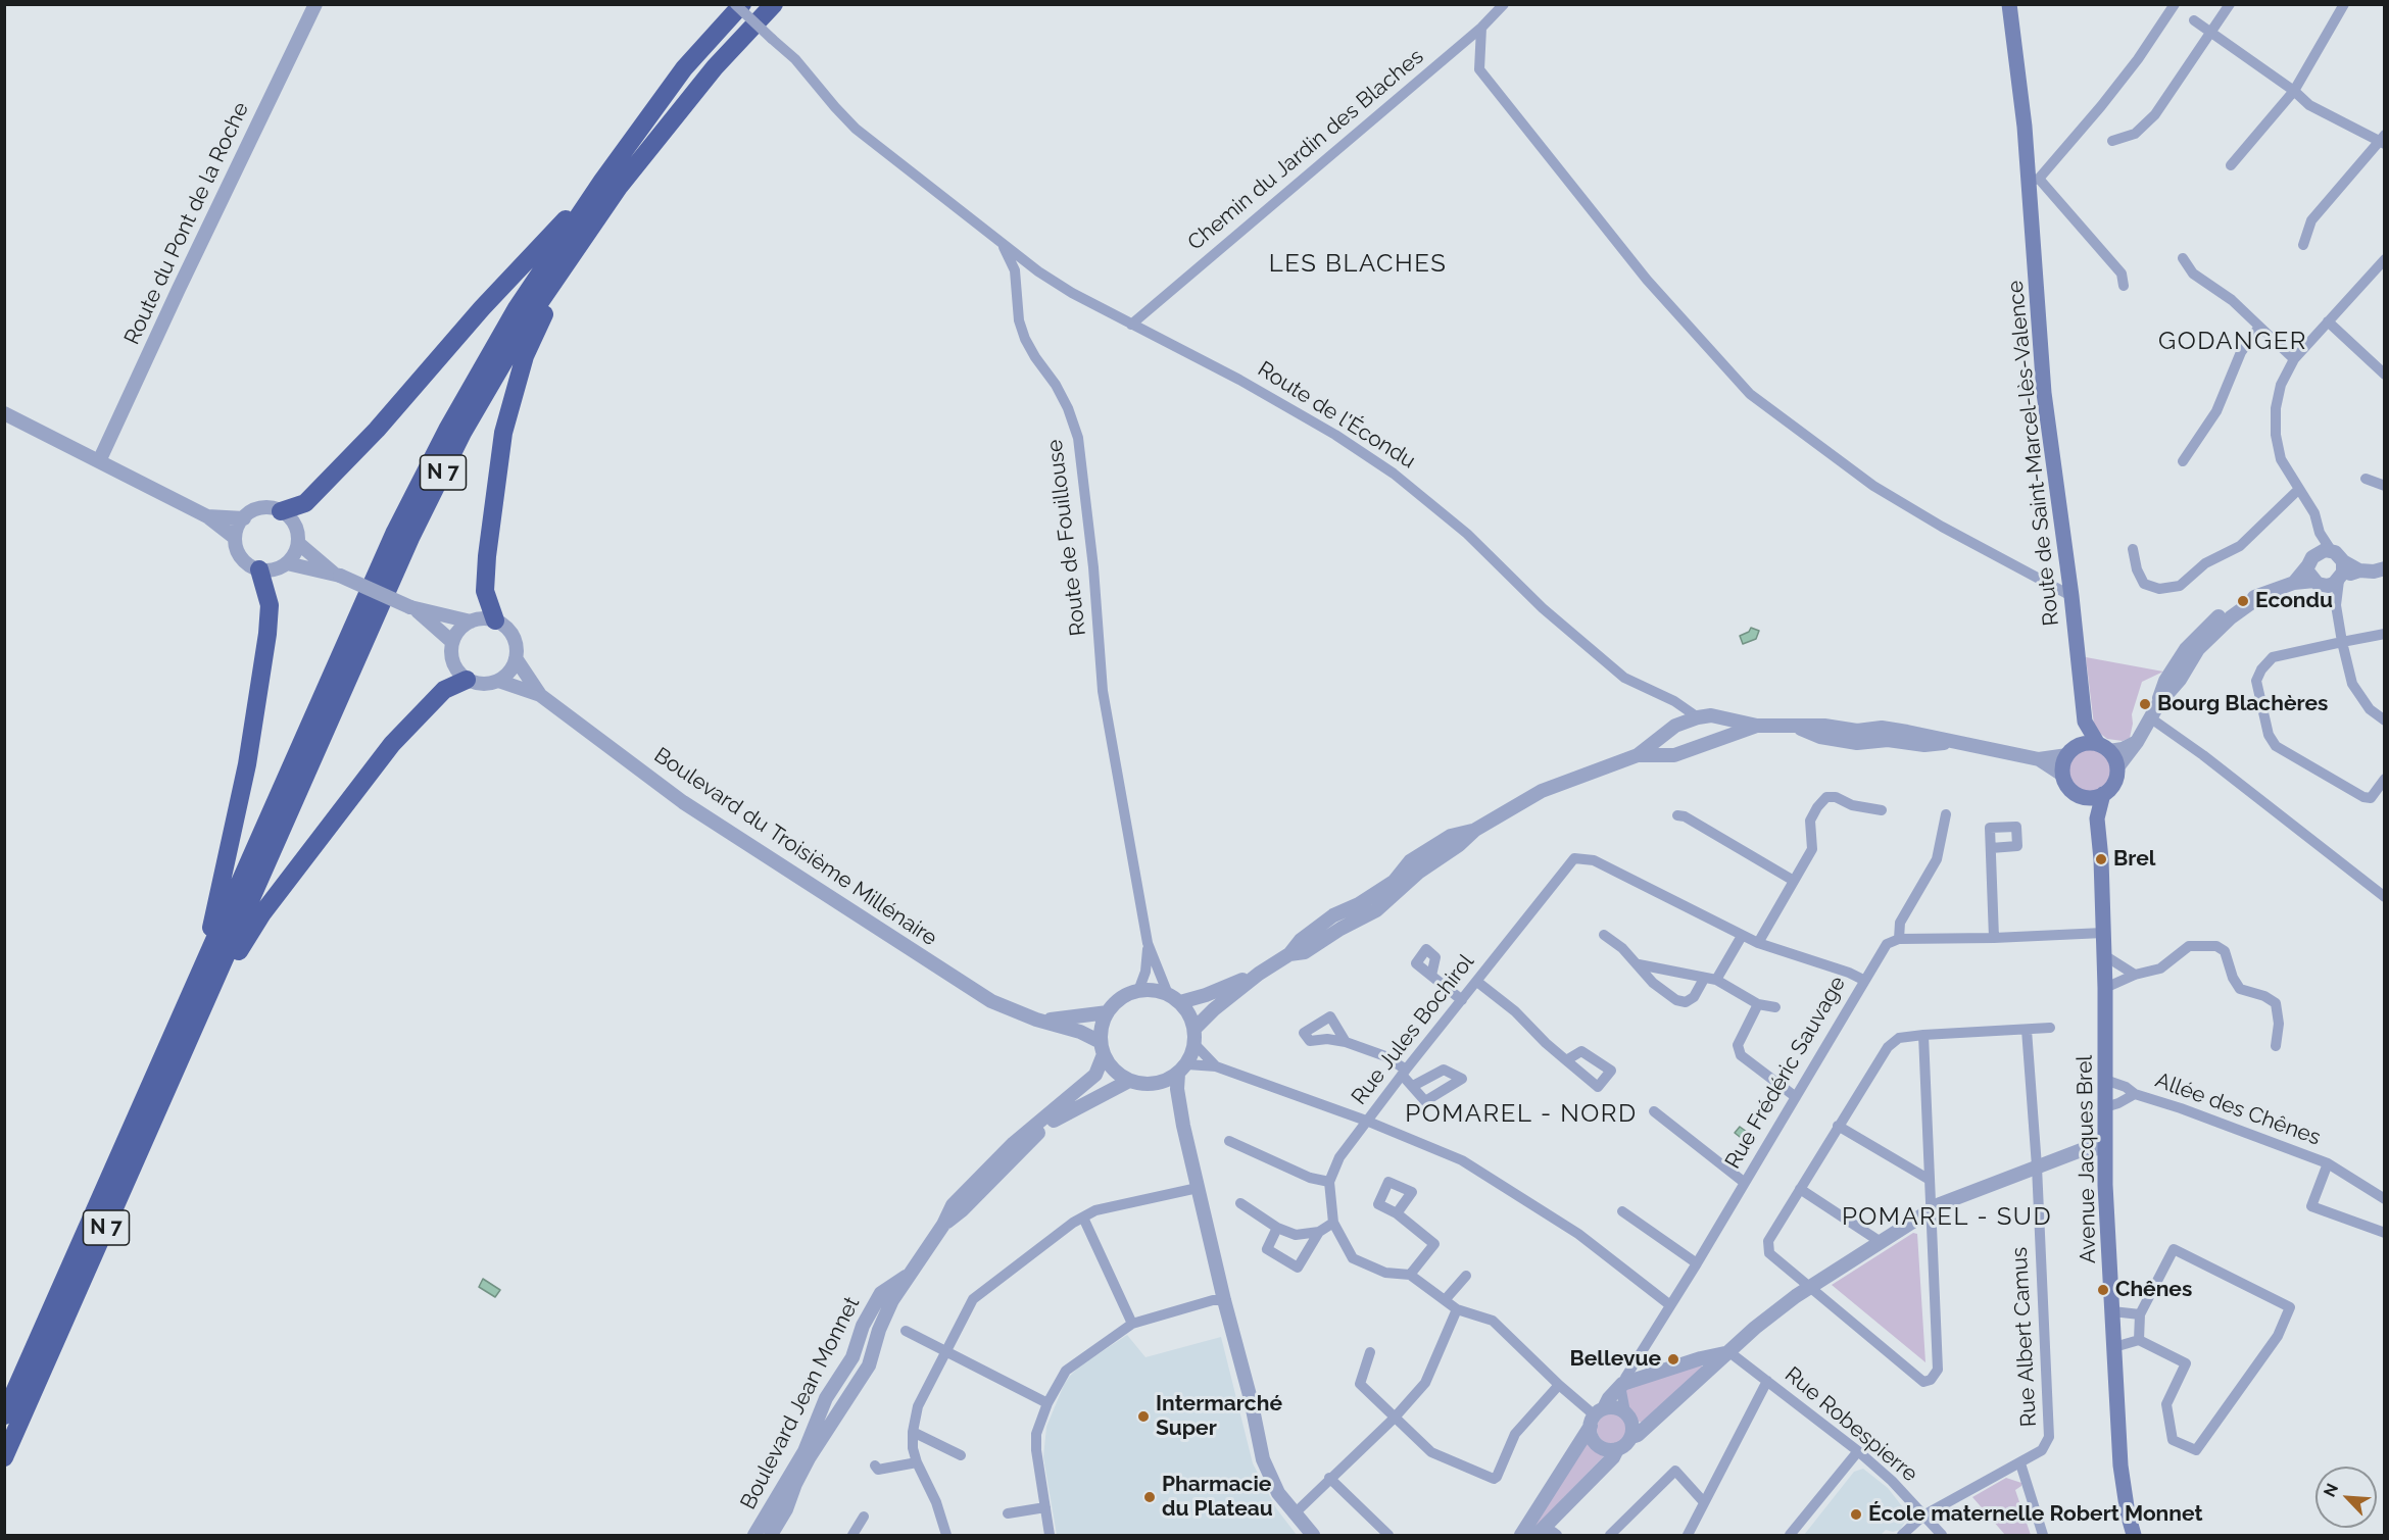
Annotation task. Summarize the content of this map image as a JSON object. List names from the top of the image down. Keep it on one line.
{"streets":{"highway":["N 7"],"main road":["Route de Saint-Marcel-lès-Valence","Avenue Jacques Brel"],"street":["Chemin du Jardin des Blaches","Route du Pont de la Roche","Route de l'Écondu","Route de Fouillouse","Boulevard du Troisième Millénaire","Rue Jules Bochirol","Rue Frédéric Sauvage","Allée des Chênes","Rue Albert Camus","Boulevard Jean Monnet","Rue Robespierre"]},"crossings":[["Chemin du Jardin des Blaches","Route de l'Écondu"],["Route de l'Écondu","Route de Fouillouse"],["Route de Saint-Marcel-lès-Valence","Avenue Jacques Brel"],["Route de Fouillouse","Boulevard du Troisième Millénaire"],["Route de Fouillouse","Boulevard Jean Monnet"],["Boulevard du Troisième Millénaire","Boulevard Jean Monnet"],["Rue Jules Bochirol","Rue Frédéric Sauvage"],["Allée des Chênes","Avenue Jacques Brel"],["Rue Albert Camus","Rue Robespierre"]],"districts":["LES BLACHES","GODANGER","POMAREL - NORD","POMAREL - SUD"],"places":["Econdu","Bourg Blachères","Brel","Chênes","Bellevue","Intermarché Super","Pharmacie du Plateau","École maternelle Robert Monnet"],"north":"top left"}
